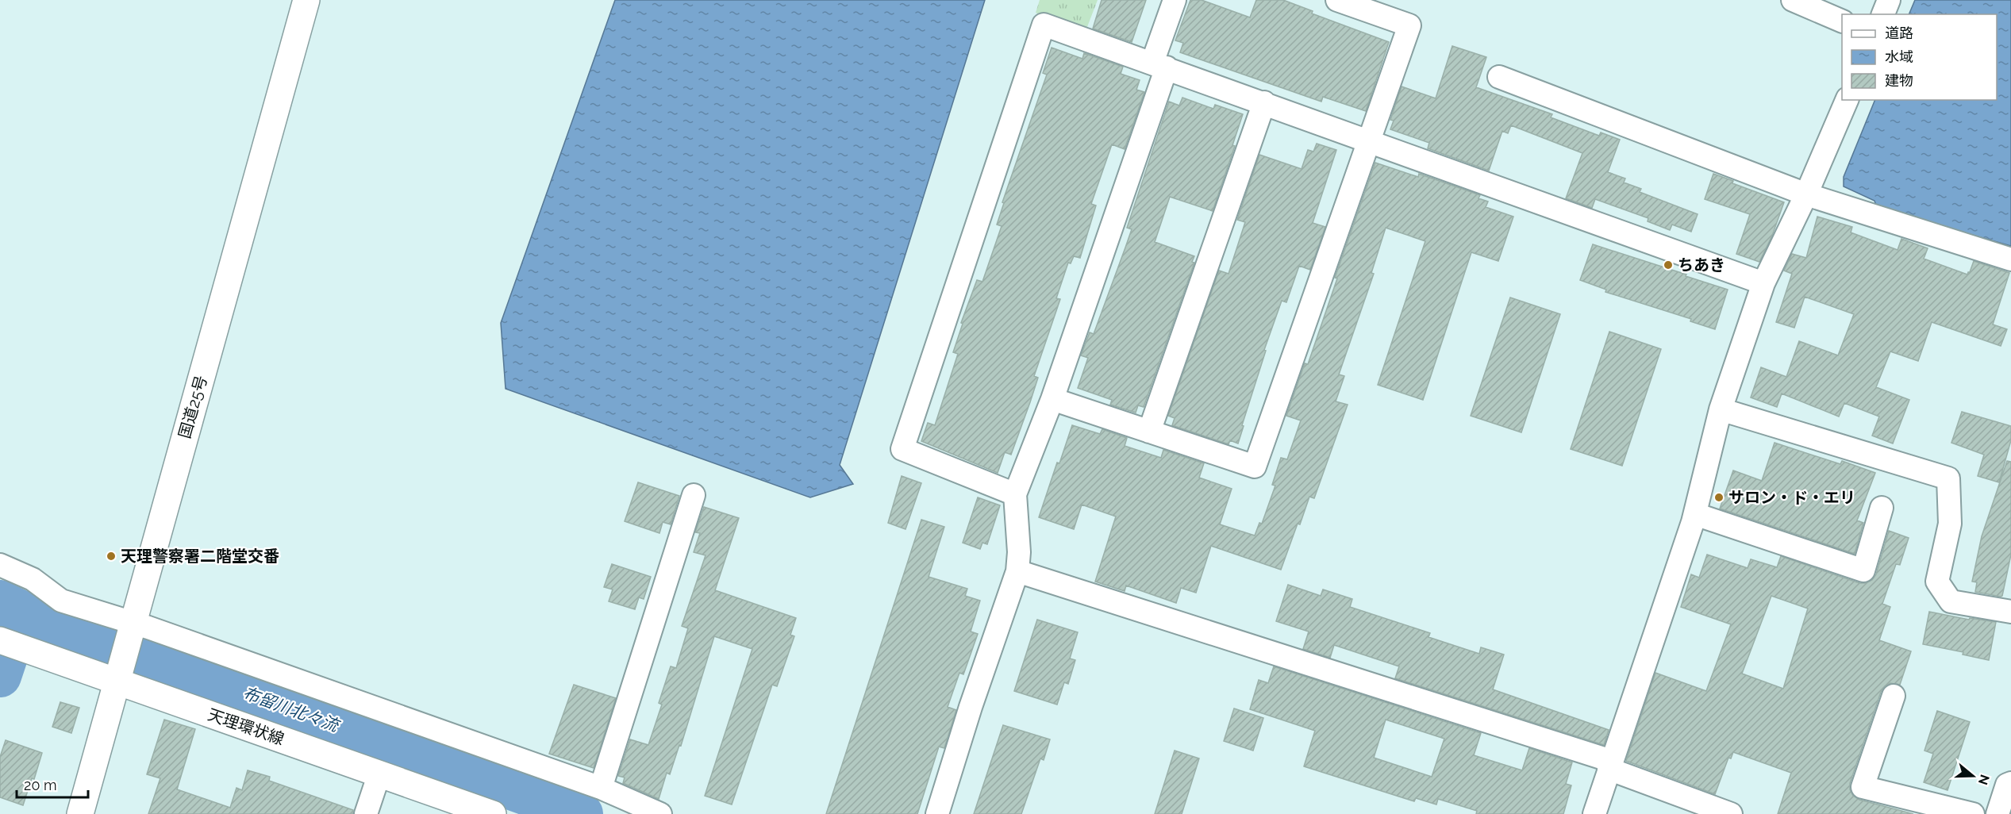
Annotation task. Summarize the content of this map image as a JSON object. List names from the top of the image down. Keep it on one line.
{"streets":{"main road":["国道25号","天理環状線"]},"crossings":[["国道25号","天理環状線"]],"water":["布留川北々流"],"places":["ちあき","サロン・ド・エリ","天理警察署二階堂交番"],"legend":["道路","水域","建物"],"scale_bar":"20 m","north":"right"}
